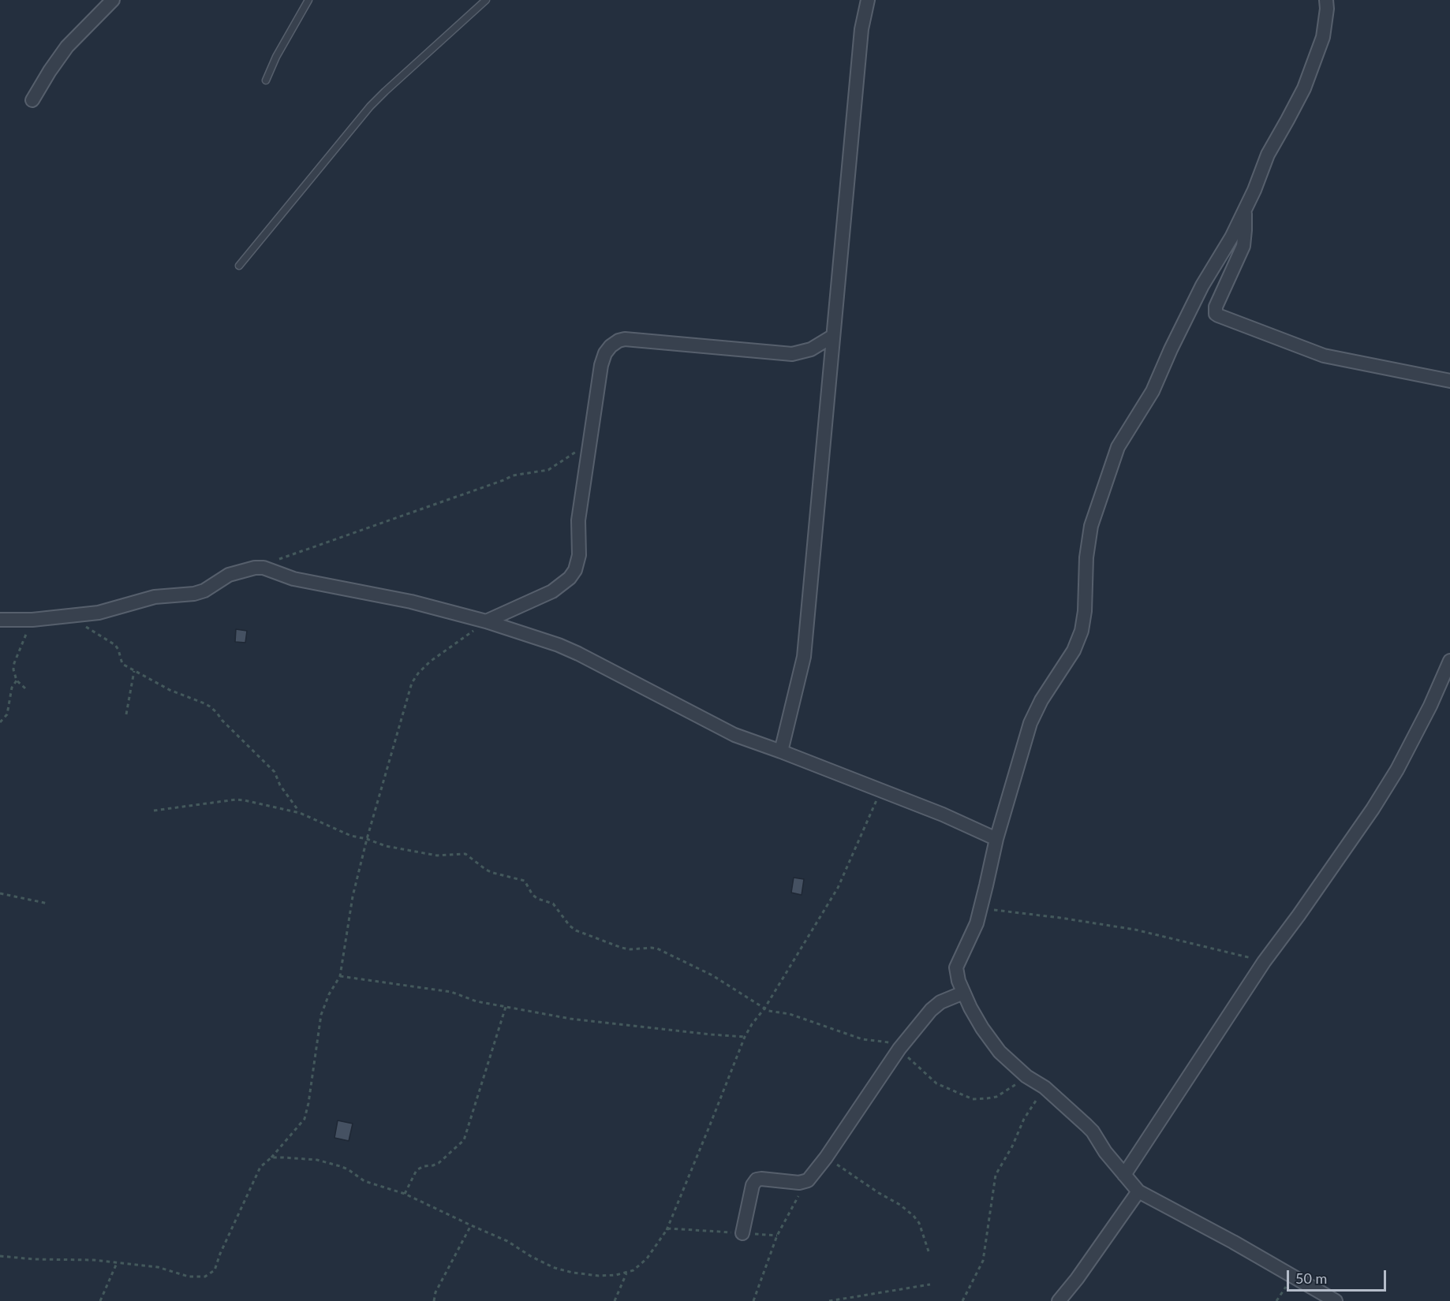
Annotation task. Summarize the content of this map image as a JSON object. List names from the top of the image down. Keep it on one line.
{"scale_bar":"50 m"}
